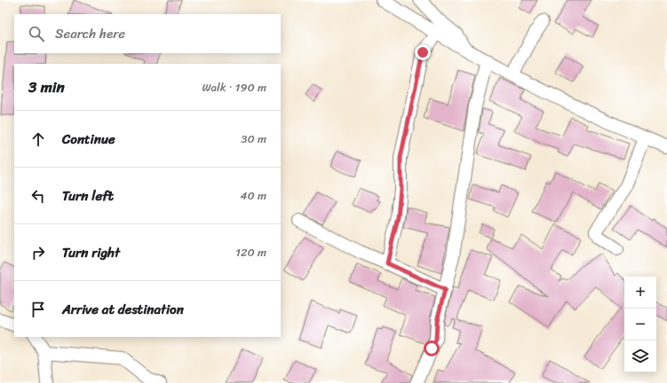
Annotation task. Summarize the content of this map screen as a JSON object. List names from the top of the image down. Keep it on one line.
{"page":{"search":"Search here","heading":["3 min","Walk · 190 m"],"list":[["Continue","30 m"],["Turn left","40 m"],["Turn right","120 m"],"Arrive at destination"],"map_buttons":["+","−"]}}
